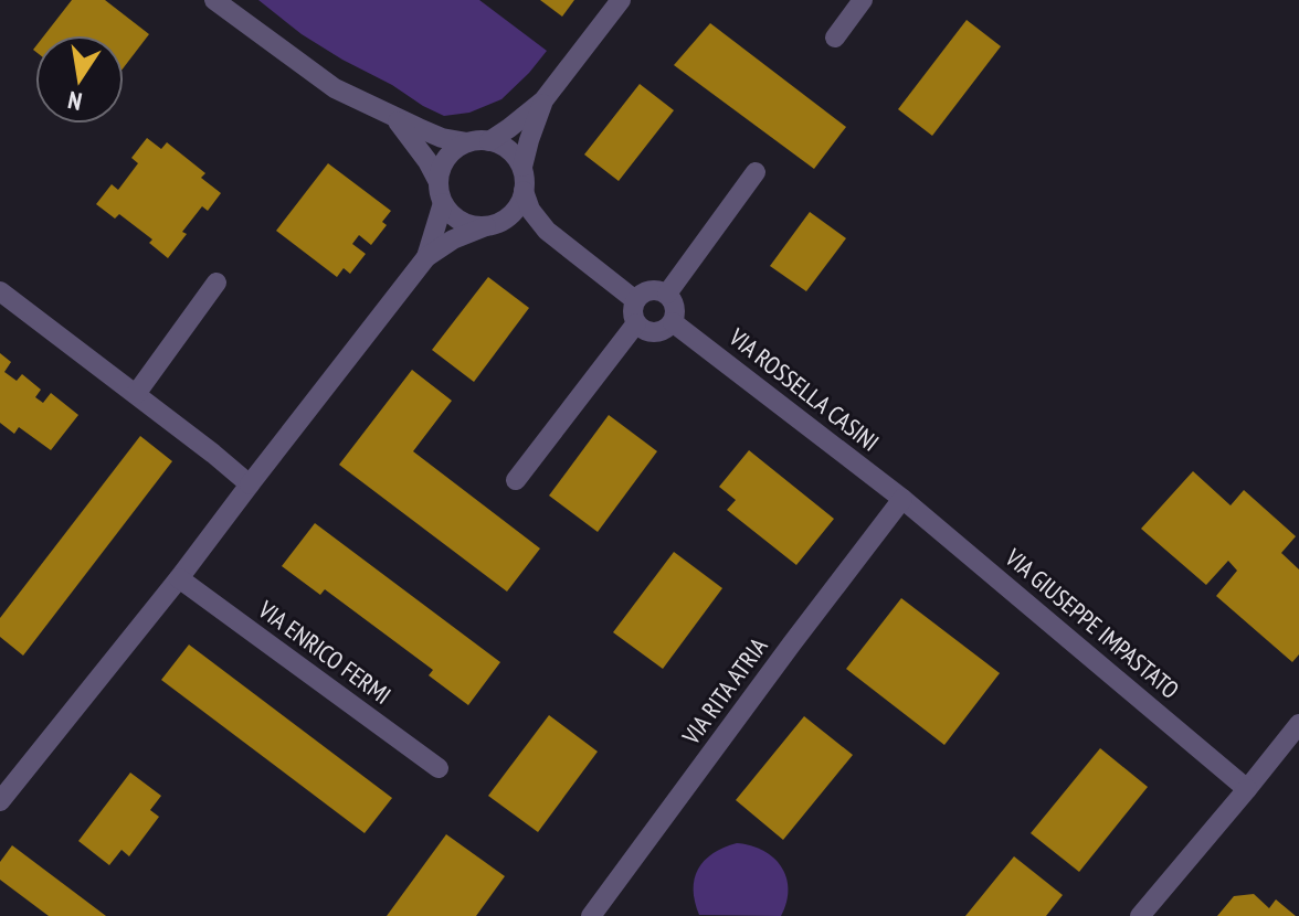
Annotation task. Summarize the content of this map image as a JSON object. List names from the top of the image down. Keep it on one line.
{"streets":{"street":["VIA ROSSELLA CASINI","VIA GIUSEPPE IMPASTATO","VIA ENRICO FERMI","VIA RITA ATRIA"]},"crossings":[["VIA ROSSELLA CASINI","VIA GIUSEPPE IMPASTATO"],["VIA ROSSELLA CASINI","VIA RITA ATRIA"],["VIA GIUSEPPE IMPASTATO","VIA RITA ATRIA"]],"north":"bottom"}
